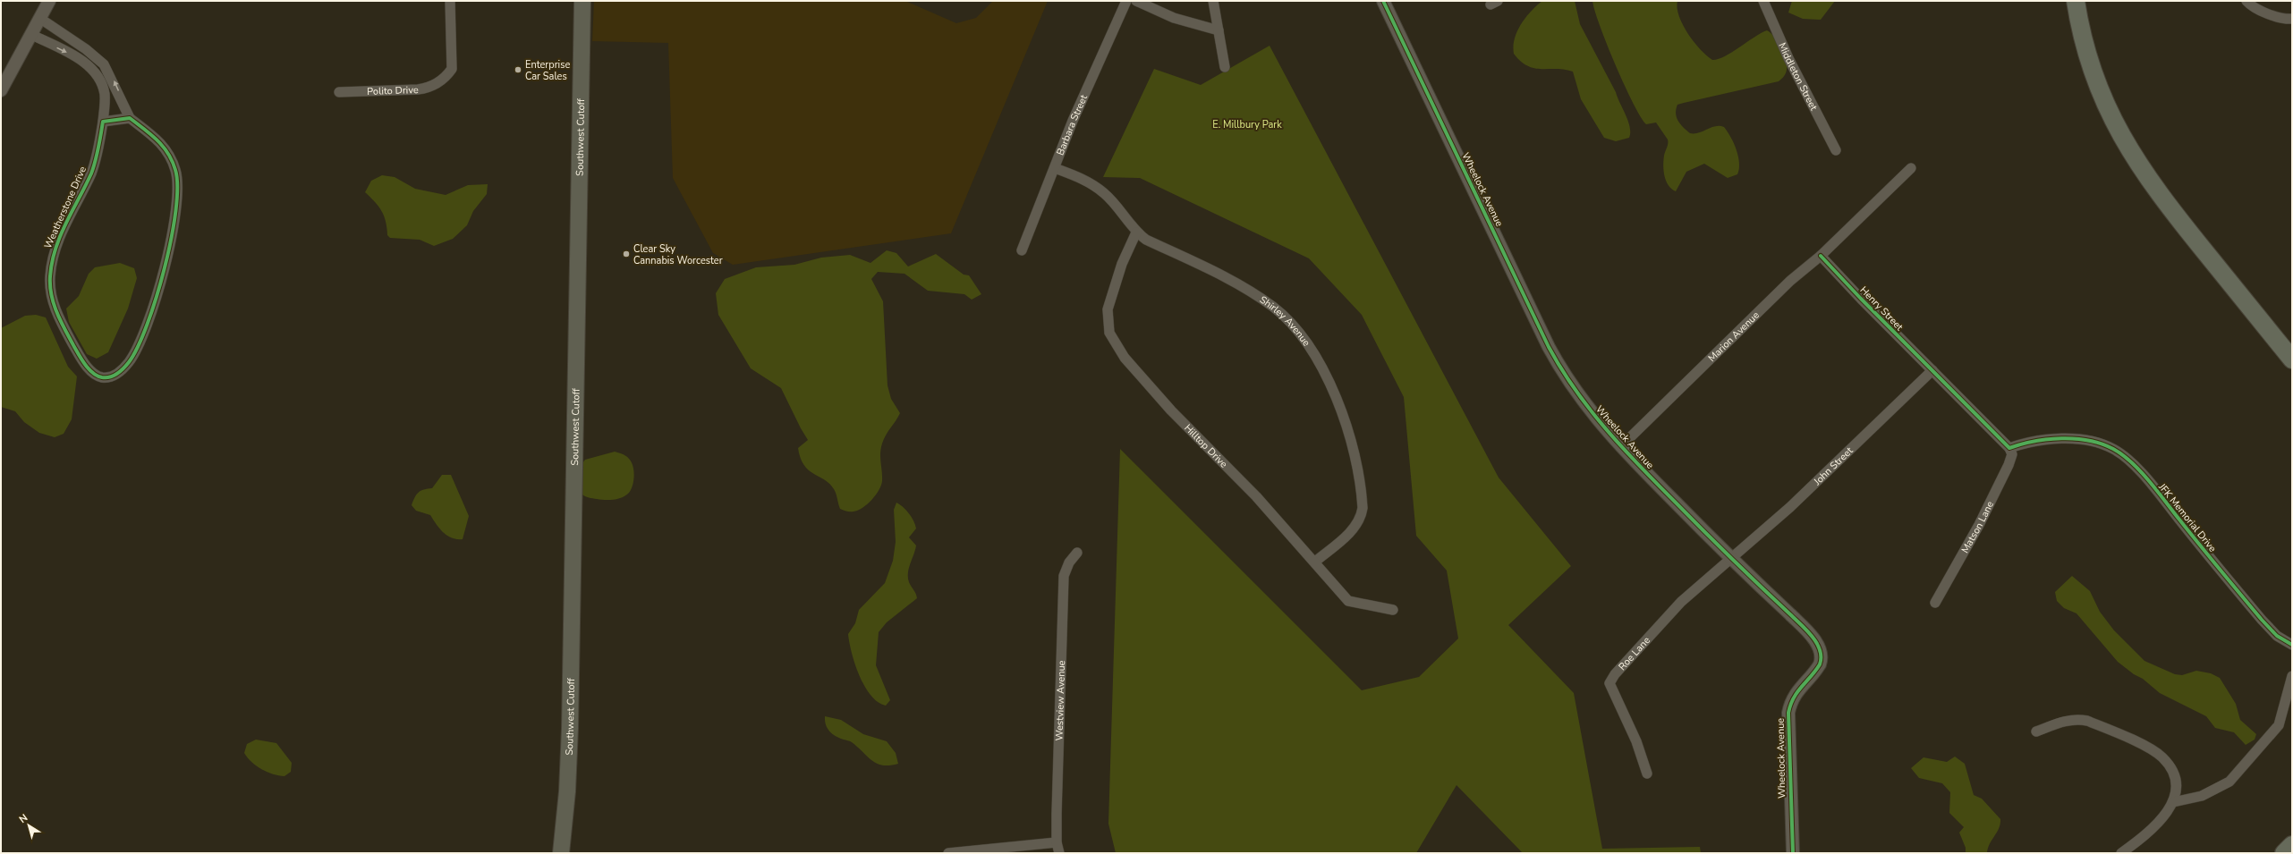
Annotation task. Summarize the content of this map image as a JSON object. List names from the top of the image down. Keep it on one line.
{"streets":{"main road":["Southwest Cutoff"],"street":["Middleton Street","Polito Drive","Barbara Street","Wheelock Avenue","Weatherstone Drive","Henry Street","Shirley Avenue","Marion Avenue","Hilltop Drive","John Street","JFK Memorial Drive","Matson Lane","Roe Lane","Westview Avenue"]},"crossings":[["Barbara Street","Shirley Avenue"],["Wheelock Avenue","Marion Avenue"],["Wheelock Avenue","John Street"],["Wheelock Avenue","Roe Lane"],["Henry Street","Marion Avenue"],["Henry Street","John Street"],["Shirley Avenue","Hilltop Drive"],["John Street","Roe Lane"],["JFK Memorial Drive","Matson Lane"]],"parks":["E. Millbury Park"],"places":["Enterprise Car Sales","Clear Sky Cannabis Worcester"],"north":"top left"}
